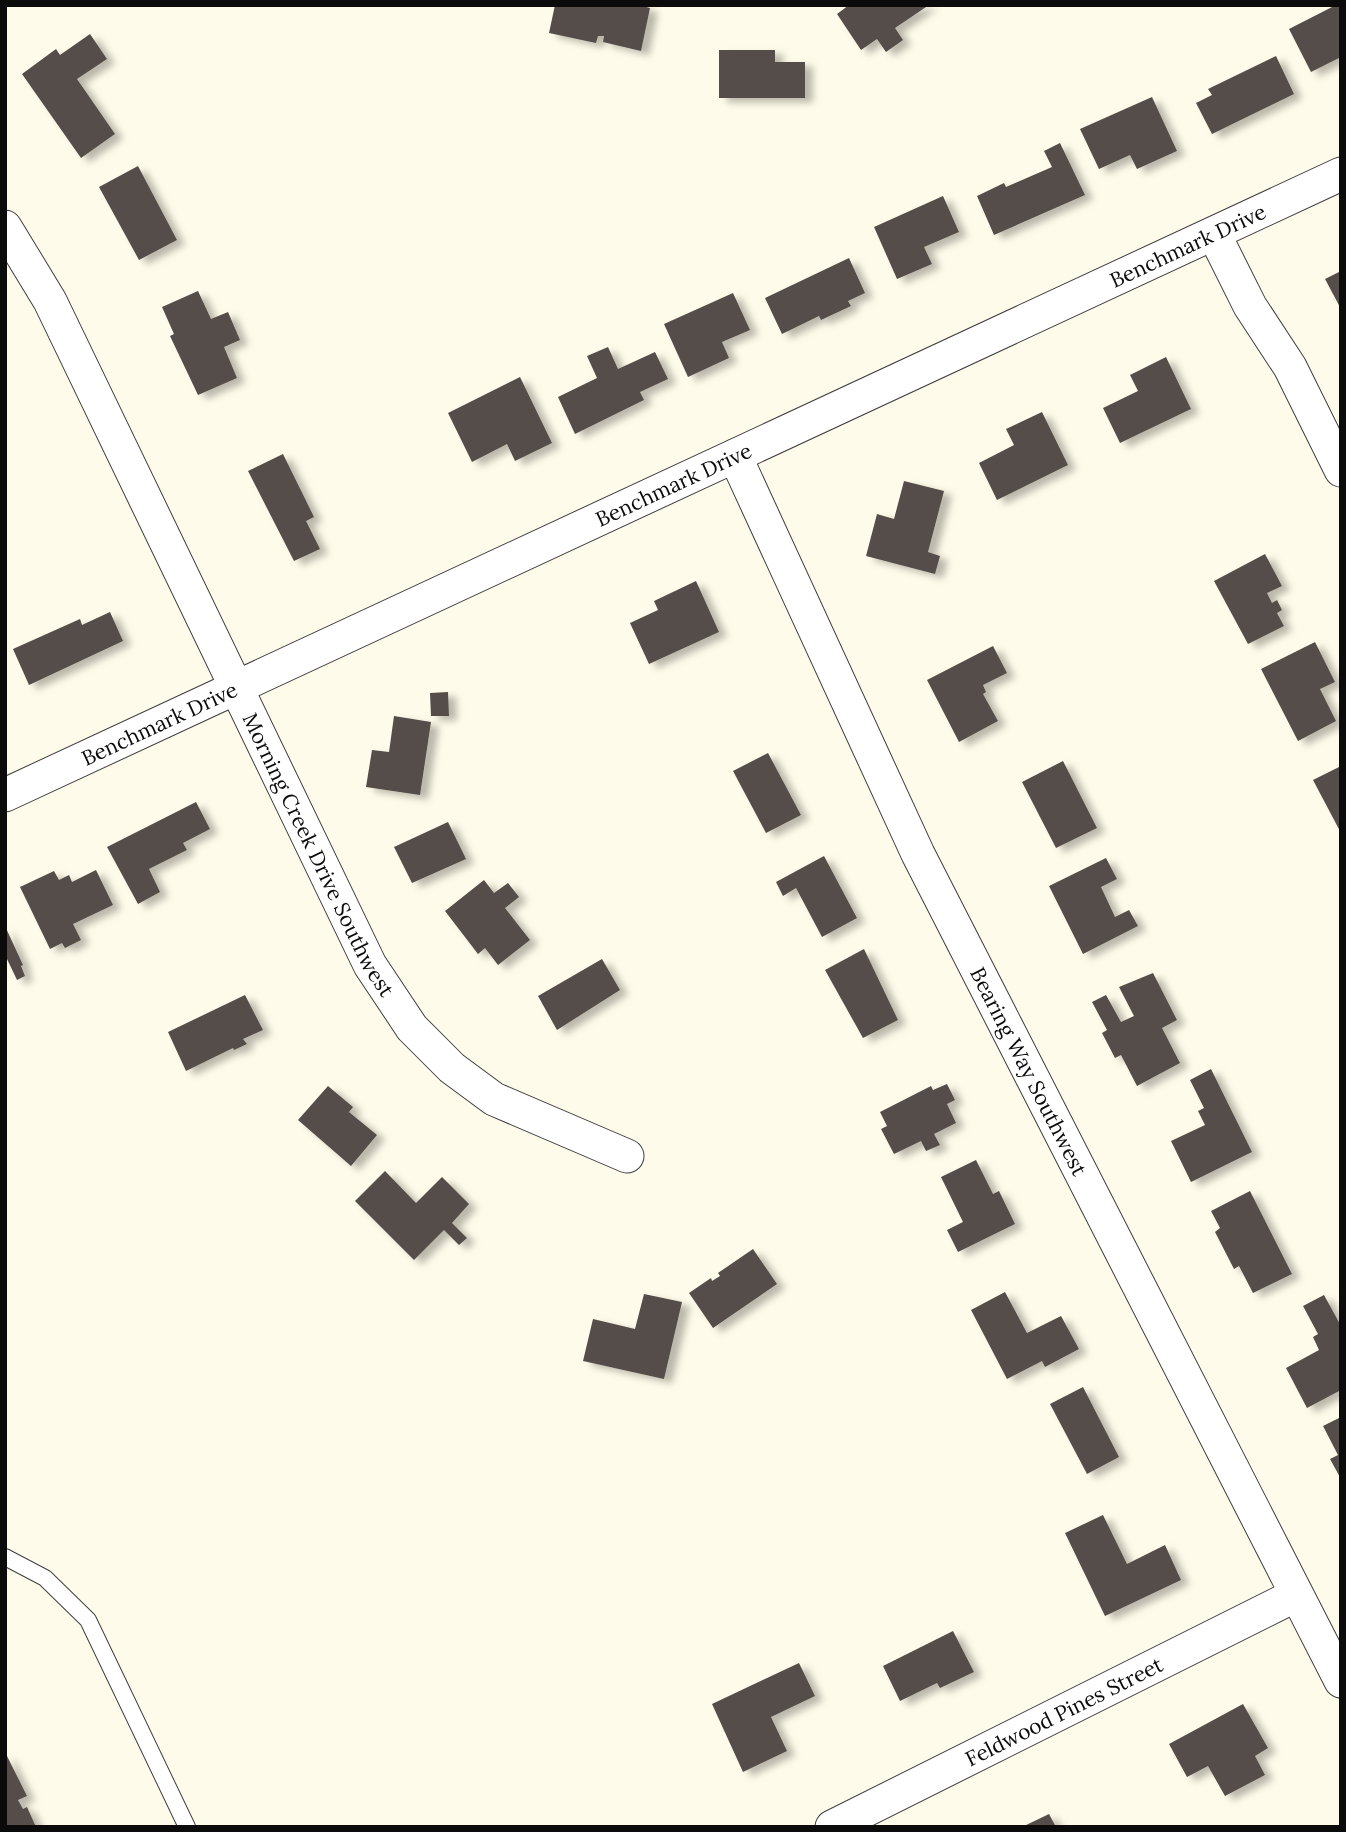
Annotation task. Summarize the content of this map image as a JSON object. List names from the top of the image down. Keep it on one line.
{"streets":{"street":["Benchmark Drive","Morning Creek Drive Southwest","Bearing Way Southwest","Feldwood Pines Street"]},"crossings":[["Benchmark Drive","Morning Creek Drive Southwest"],["Benchmark Drive","Bearing Way Southwest"],["Bearing Way Southwest","Feldwood Pines Street"]]}
